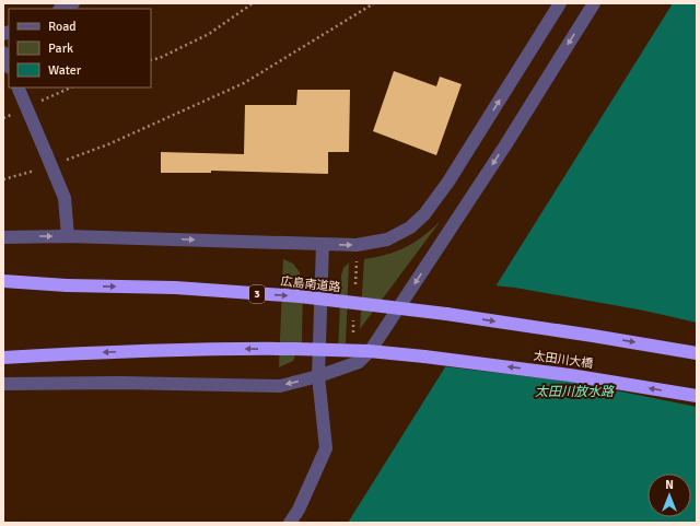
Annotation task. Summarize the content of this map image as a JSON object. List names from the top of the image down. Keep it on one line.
{"streets":{"highway":["広島南道路","3","太田川大橋"]},"one_way":["広島南道路","太田川大橋"],"water":["太田川放水路"],"legend":["Road","Park","Water"],"north":"top"}
